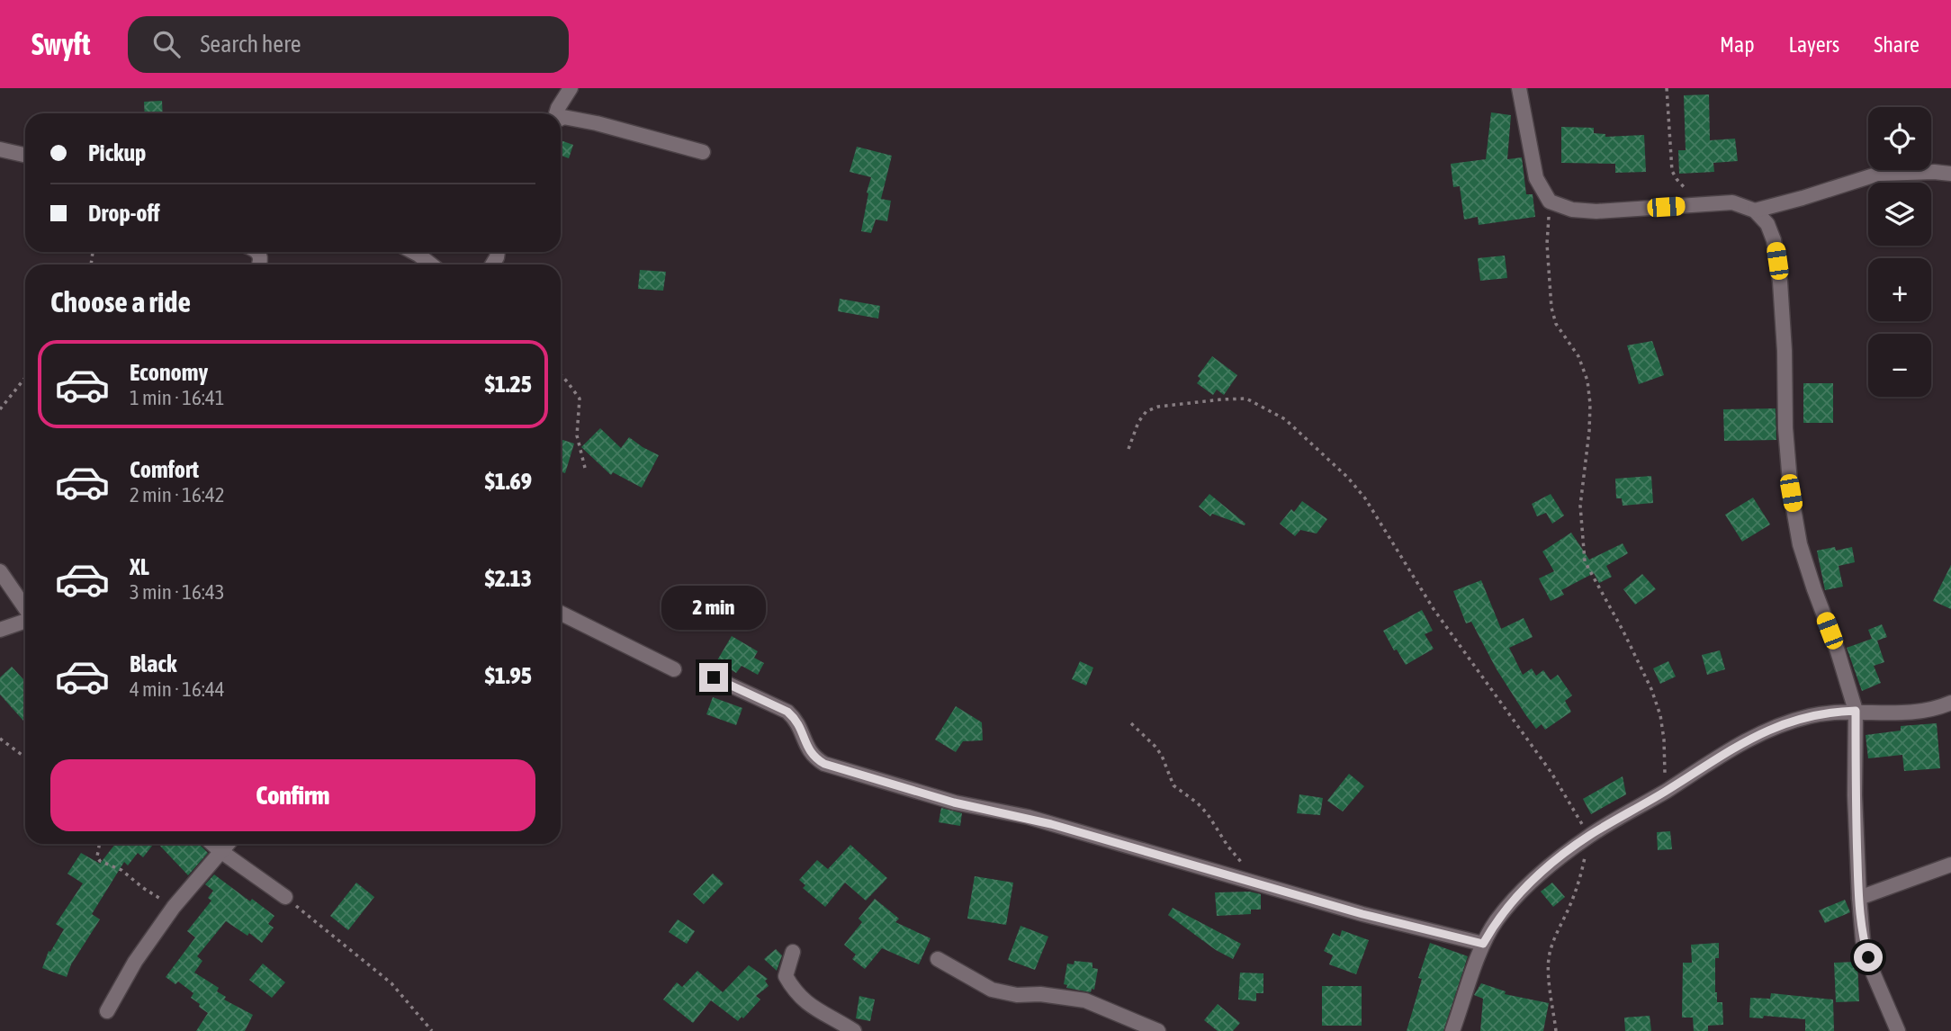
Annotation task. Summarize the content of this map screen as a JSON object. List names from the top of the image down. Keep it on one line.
{"page":{"header":"Swyft","search":"Search here","nav":["Map","Layers","Share"],"map_buttons":["+","−"],"banner":["Pickup","Drop-off"],"heading":"Choose a ride","list":[{"name":"Economy","note":"1 min · 16:41","value":"$1.25"},{"name":"Comfort","note":"2 min · 16:42","value":"$1.69"},{"name":"XL","note":"3 min · 16:43","value":"$2.13"},{"name":"Black","note":"4 min · 16:44","value":"$1.95"}],"bubble":"2 min","buttons":"Confirm"}}
